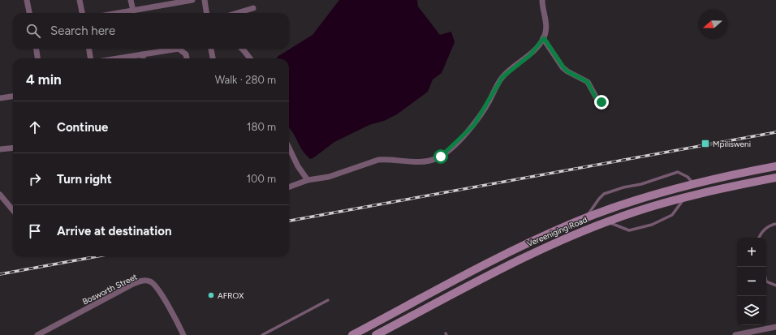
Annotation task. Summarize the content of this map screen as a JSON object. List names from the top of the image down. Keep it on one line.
{"streets":{"main road":["Vereeniging Road"],"street":["Bosworth Street"]},"places":{"transit":["Mpilisweni"],"other":["AFROX"]},"north":"left","page":{"search":"Search here","heading":["4 min","Walk · 280 m"],"list":[["Continue","180 m"],["Turn right","100 m"],"Arrive at destination"],"map_buttons":["+","−"]}}
